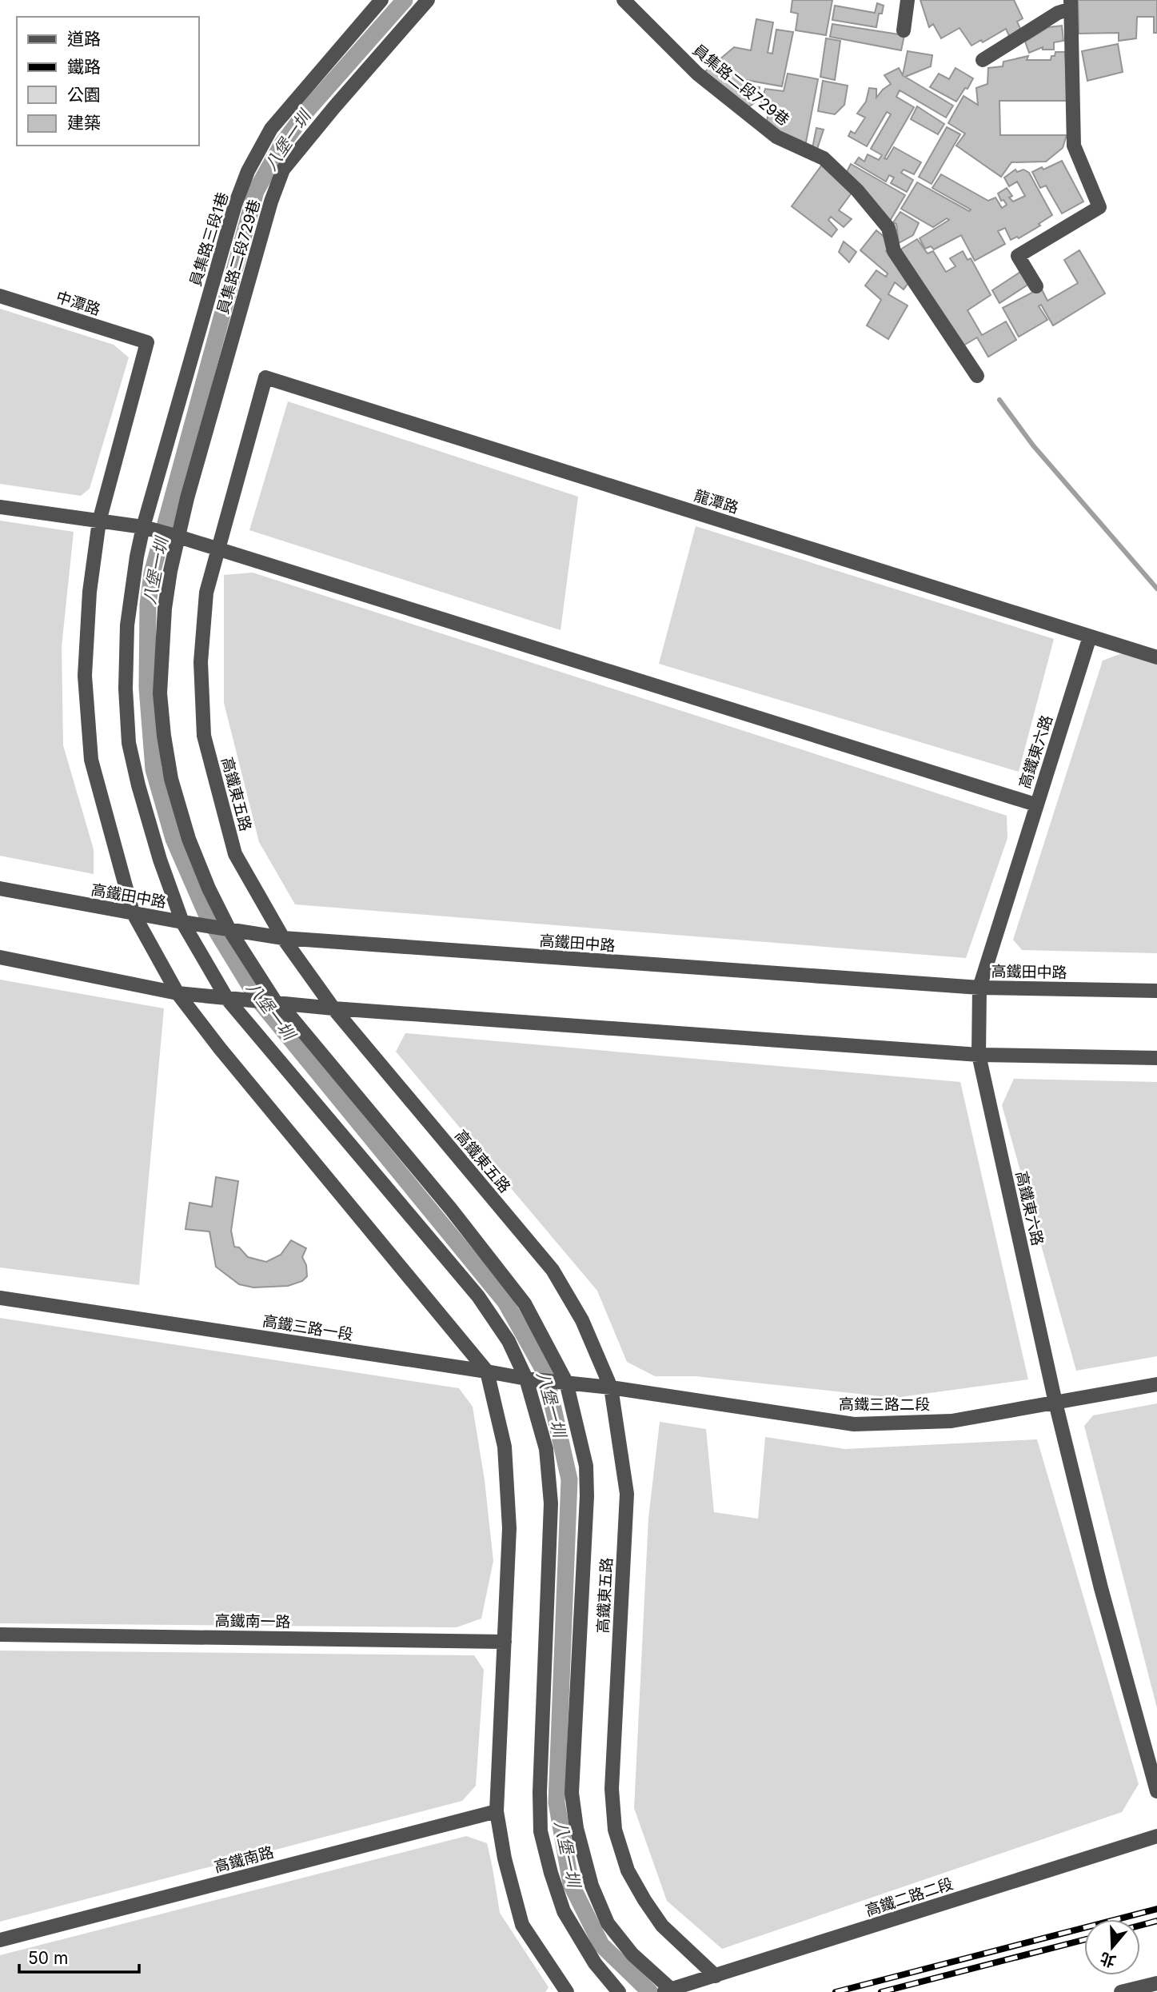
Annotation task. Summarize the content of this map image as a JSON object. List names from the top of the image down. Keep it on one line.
{"streets":{"street":["員集路二段729巷","員集路三段1巷","中潭路","龍潭路","高鐵東六路","高鐵東五路","高鐵田中路","高鐵三路一段","高鐵三路二段","高鐵南一路","高鐵南路","高鐵二路二段"]},"crossings":[["員集路二段729巷","高鐵田中路"],["員集路二段729巷","高鐵三路一段"],["員集路二段729巷","高鐵二路二段"],["員集路三段1巷","高鐵田中路"],["員集路三段1巷","高鐵三路一段"],["龍潭路","高鐵東六路"],["龍潭路","高鐵東五路"],["高鐵東六路","高鐵田中路"],["高鐵東六路","高鐵三路二段"],["高鐵東五路","高鐵田中路"],["高鐵東五路","高鐵三路一段"],["高鐵東五路","高鐵三路二段"],["高鐵東五路","高鐵二路二段"],["高鐵三路一段","高鐵三路二段"]],"water":["八堡一圳"],"legend":["道路","鐵路","公園","建築"],"scale_bar":"50 m","north":"bottom"}
